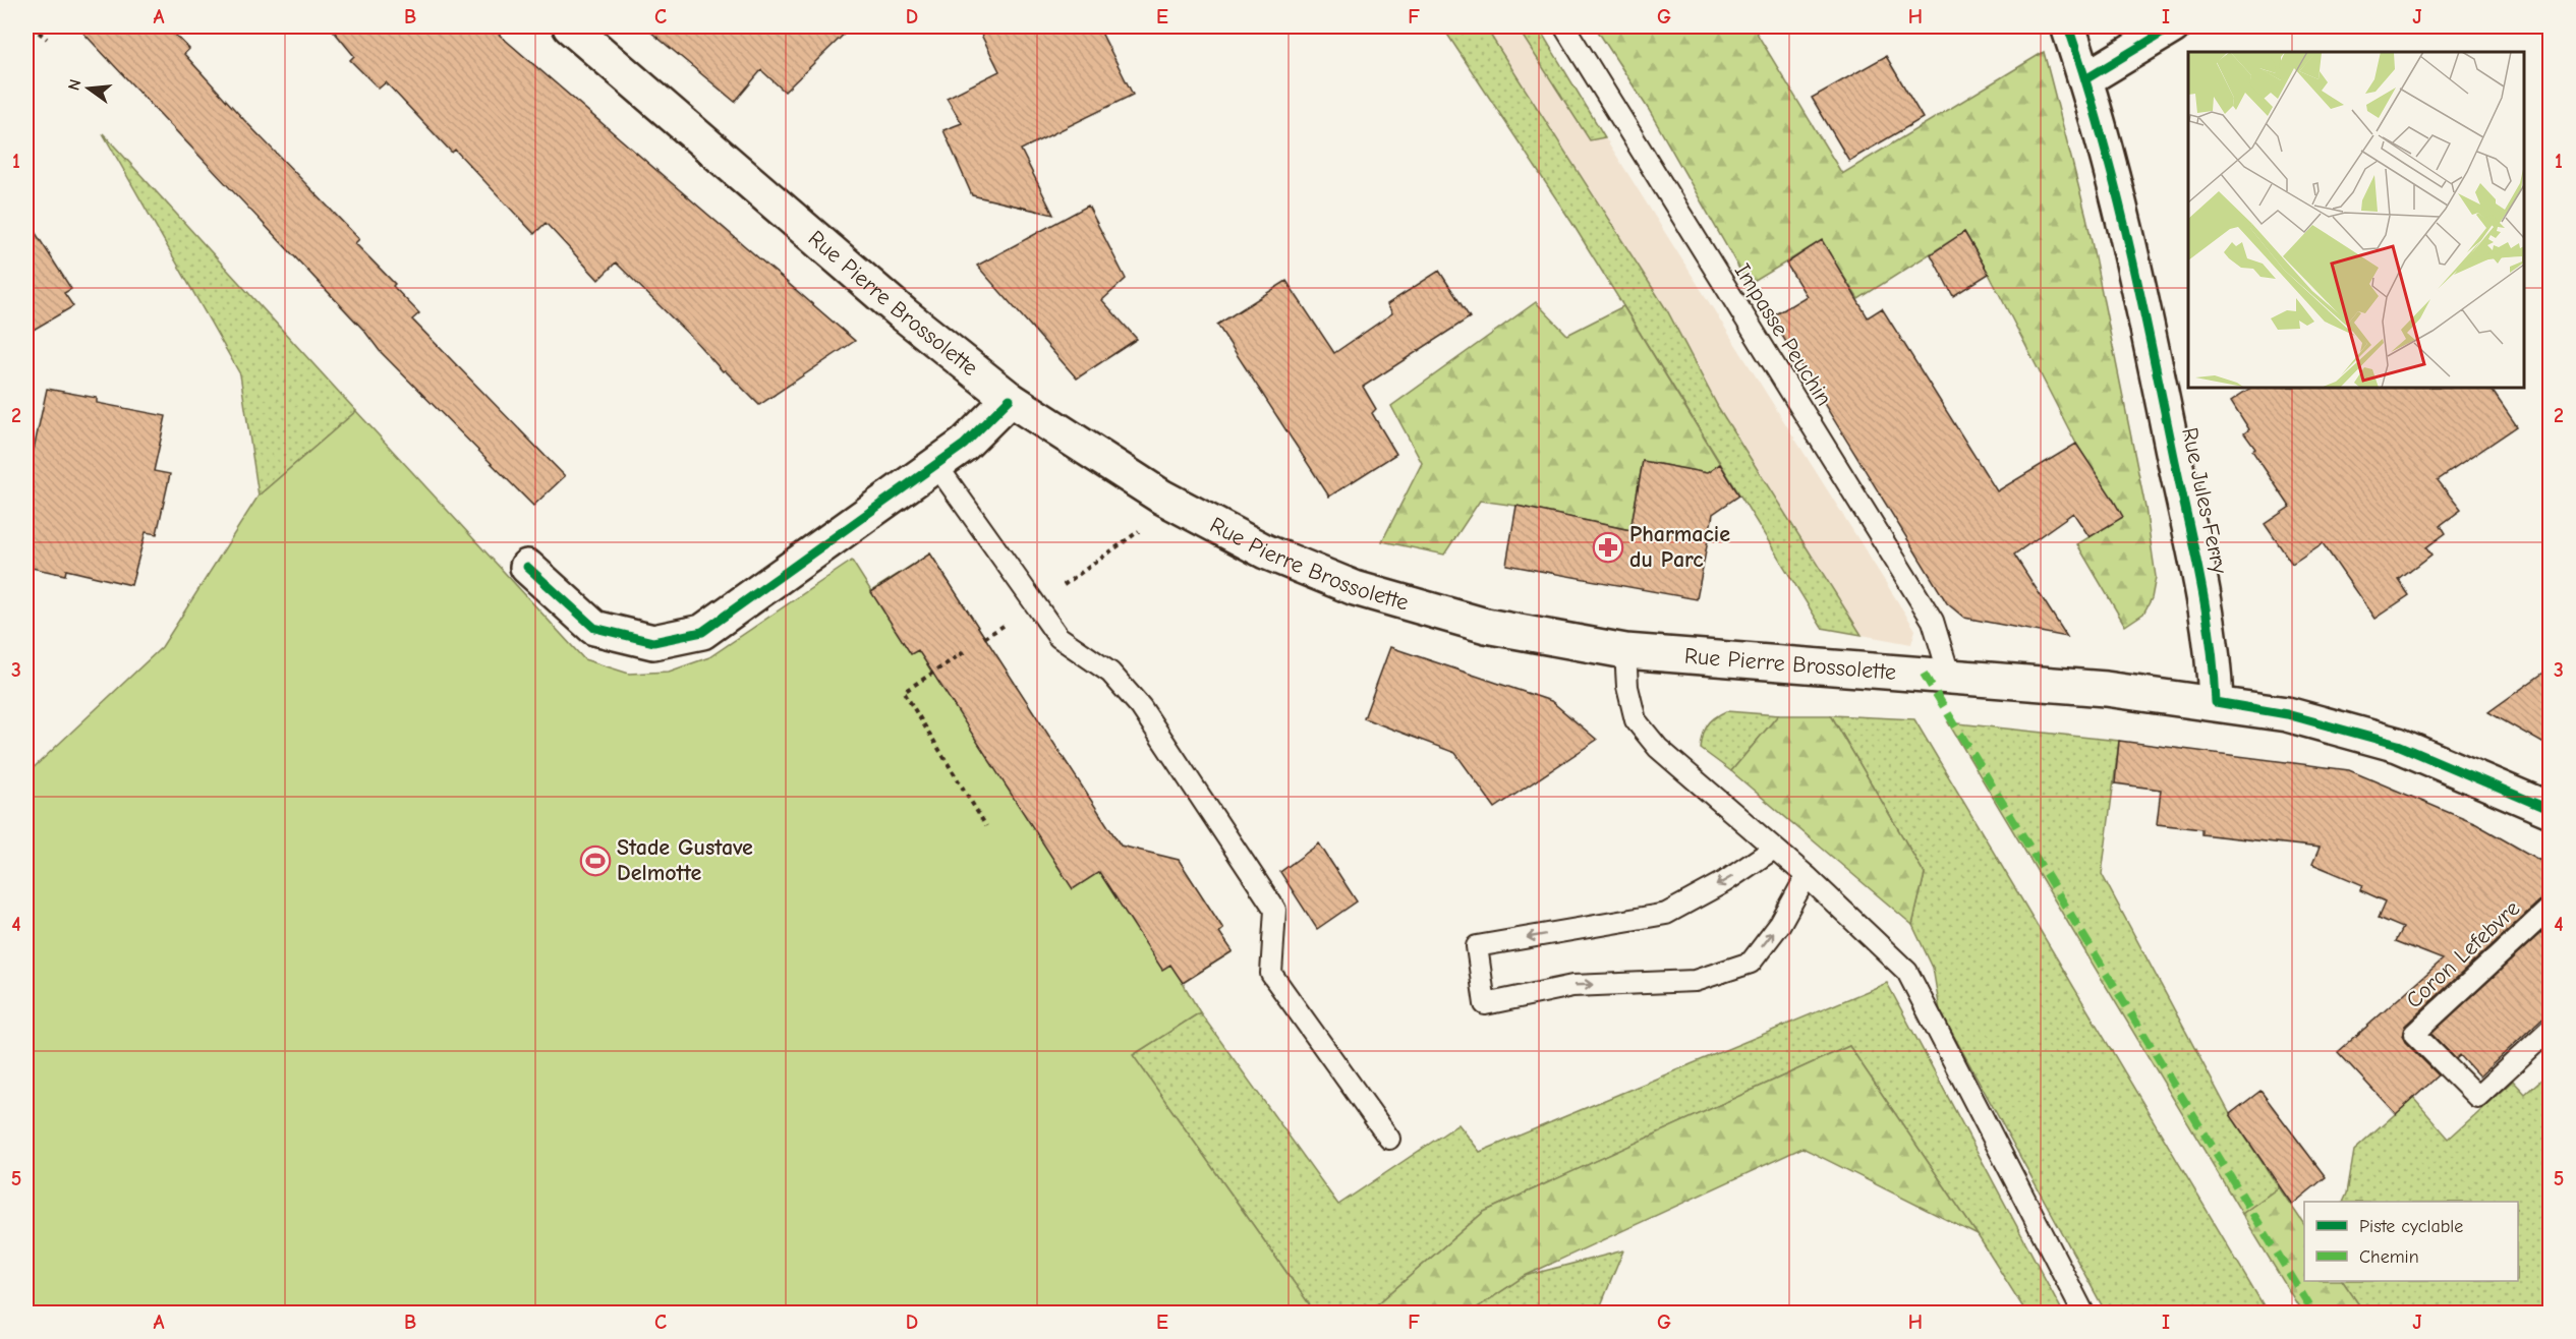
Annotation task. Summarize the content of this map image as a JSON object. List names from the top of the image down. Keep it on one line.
{"streets":{"main road":["Rue Pierre Brossolette","Rue Jules Ferry"],"lane":["Impasse Peuchin","Coron Lefebvre"]},"crossings":[["Rue Pierre Brossolette","Impasse Peuchin"],["Rue Pierre Brossolette","Rue Jules Ferry"]],"places":{"pharmacy":["Pharmacie du Parc"],"sports":["Stade Gustave Delmotte"]},"legend":["Piste cyclable","Chemin"],"north":"left","grid":{"columns":["A","B","C","D","E","F","G","H","I","J"],"rows":["1","2","3","4","5"]}}
